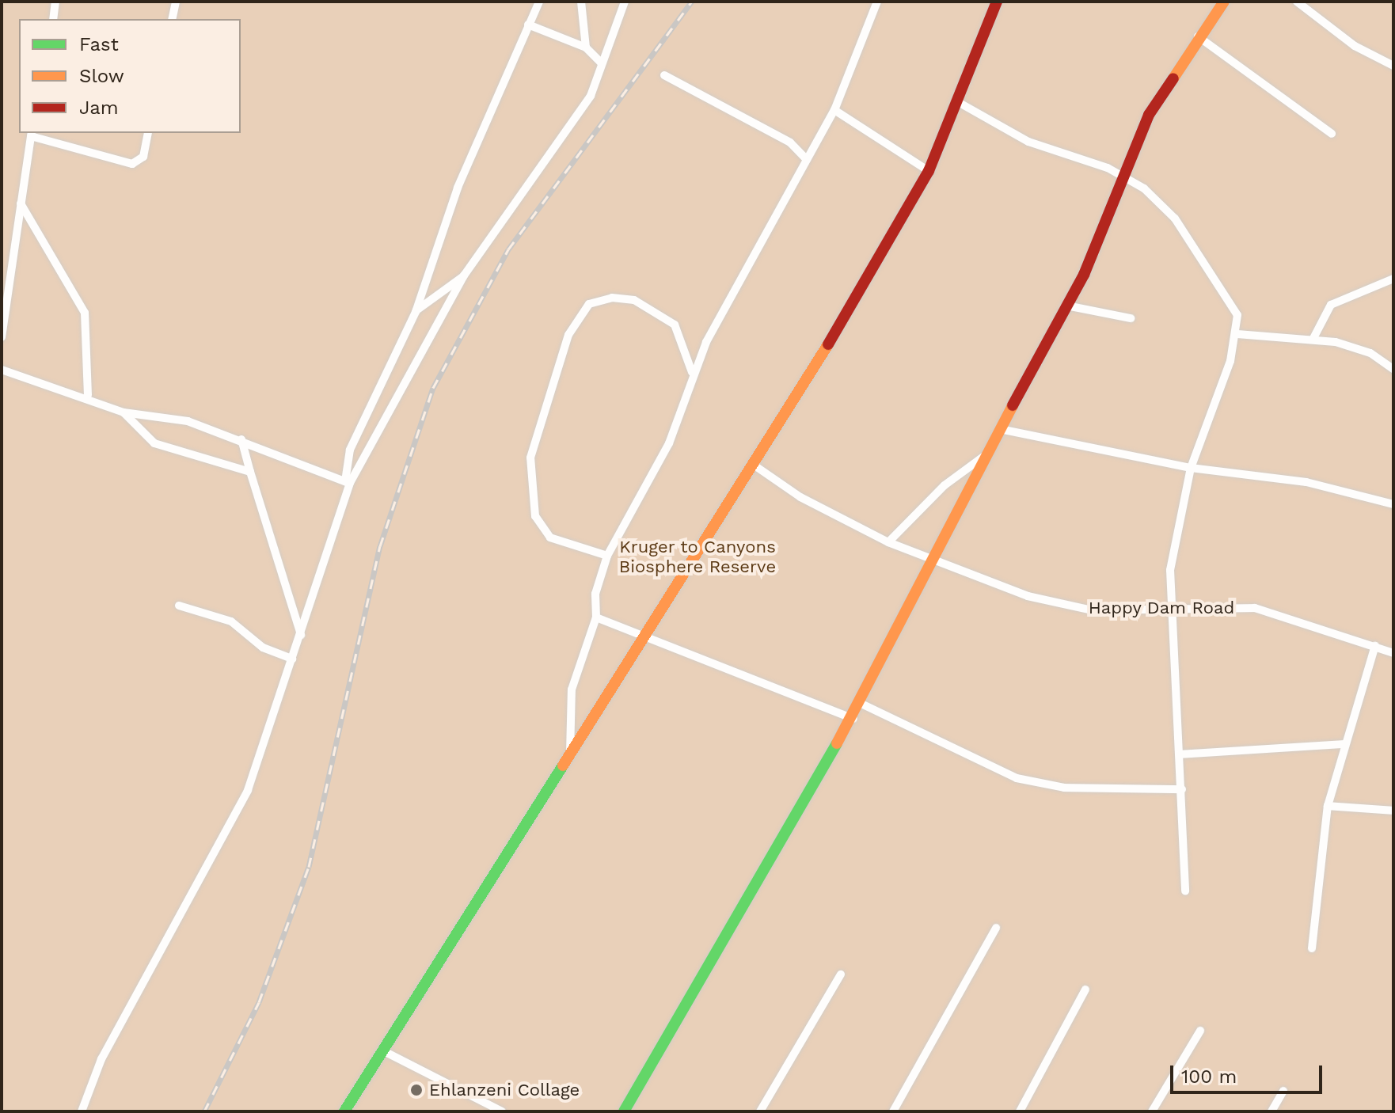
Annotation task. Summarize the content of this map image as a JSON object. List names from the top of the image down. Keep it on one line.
{"streets":{"street":["Happy Dam Road"]},"parks":["Kruger to Canyons Biosphere Reserve"],"places":["Ehlanzeni Collage"],"legend":["Fast","Slow","Jam"],"scale_bar":"100 m"}
